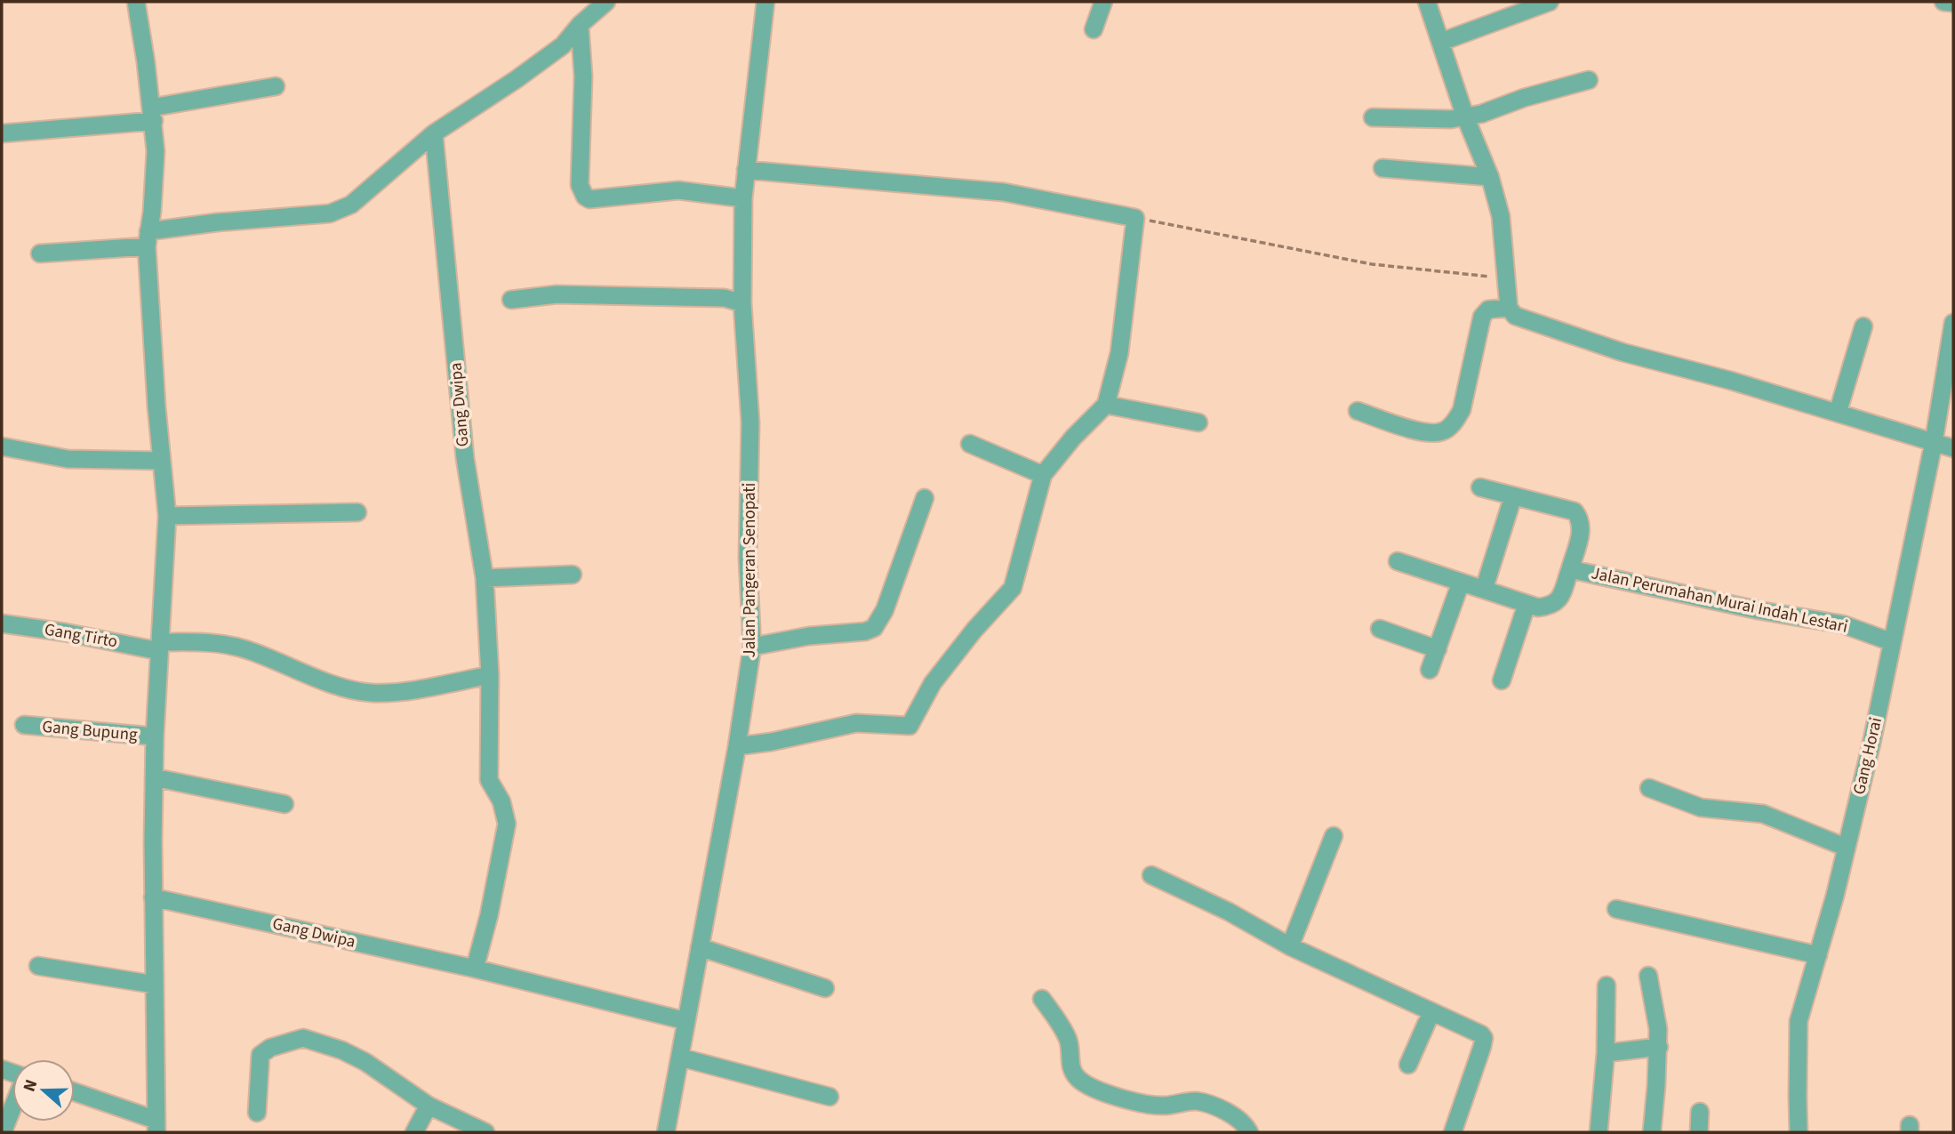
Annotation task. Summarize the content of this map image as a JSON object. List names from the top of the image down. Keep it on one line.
{"streets":{"street":["Gang Dwipa","Jalan Pangeran Senopati","Jalan Perumahan Murai Indah Lestari","Gang Tirto","Gang Bupung","Gang Horai"]},"crossings":[["Gang Dwipa","Jalan Pangeran Senopati"],["Jalan Perumahan Murai Indah Lestari","Gang Horai"]],"north":"left"}
